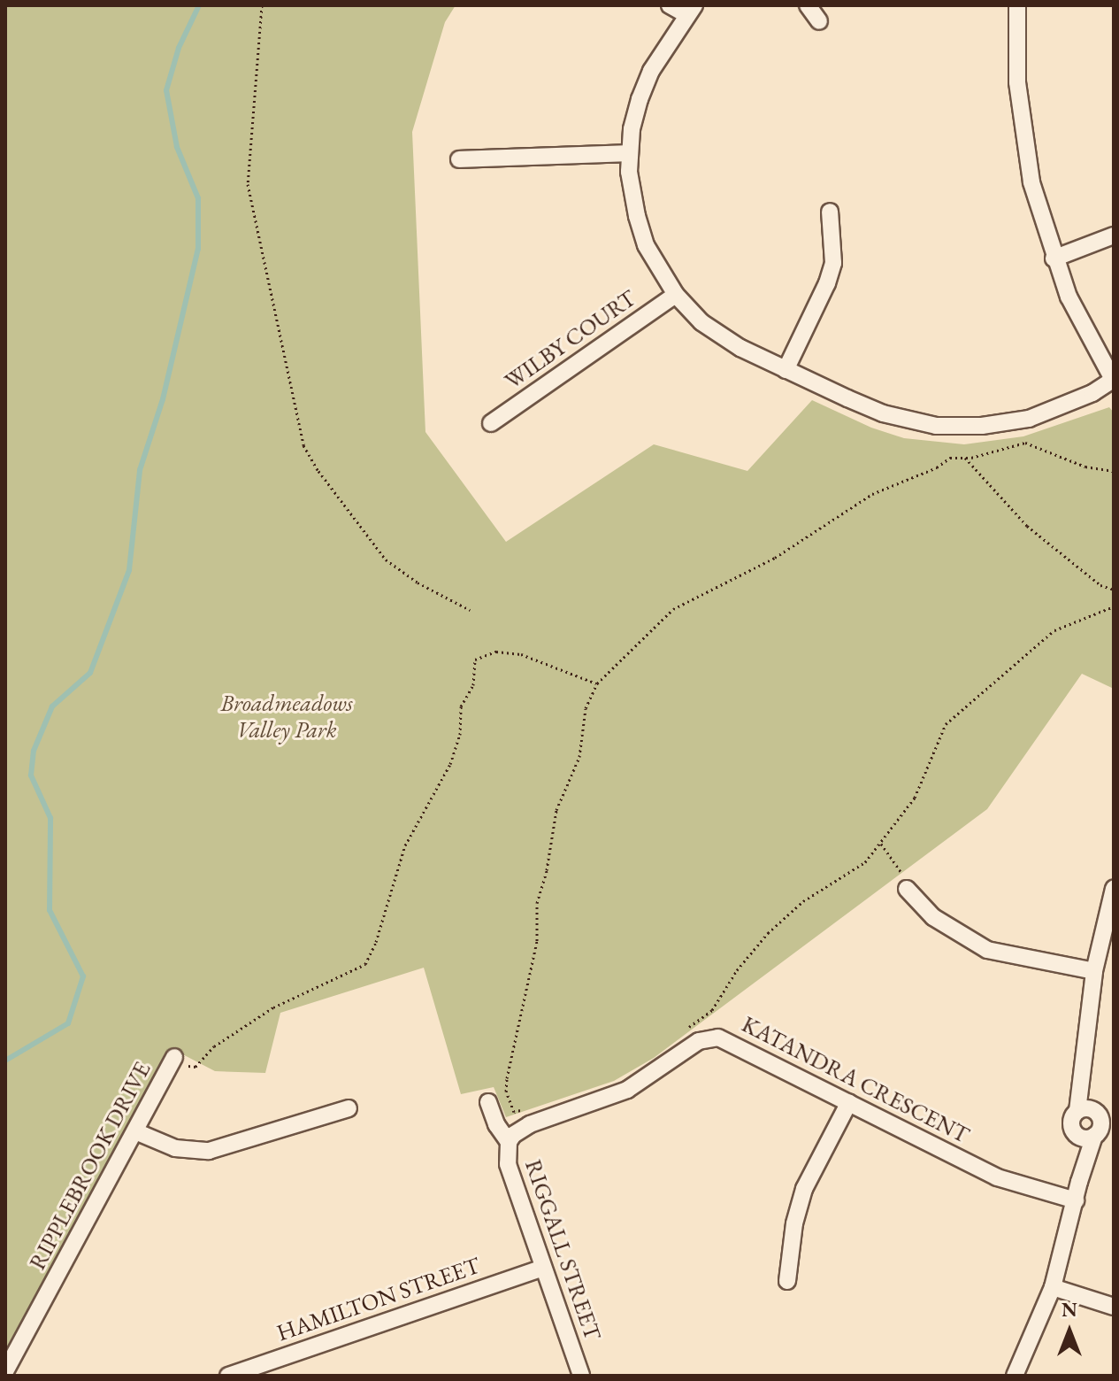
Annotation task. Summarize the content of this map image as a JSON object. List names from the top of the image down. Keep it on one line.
{"streets":{"street":["WILBY COURT","KATANDRA CRESCENT","RIPPLEBROOK DRIVE","RIGGALL STREET","HAMILTON STREET"]},"crossings":[["KATANDRA CRESCENT","RIGGALL STREET"],["RIGGALL STREET","HAMILTON STREET"]],"parks":["Broadmeadows Valley Park"],"north":"top"}
